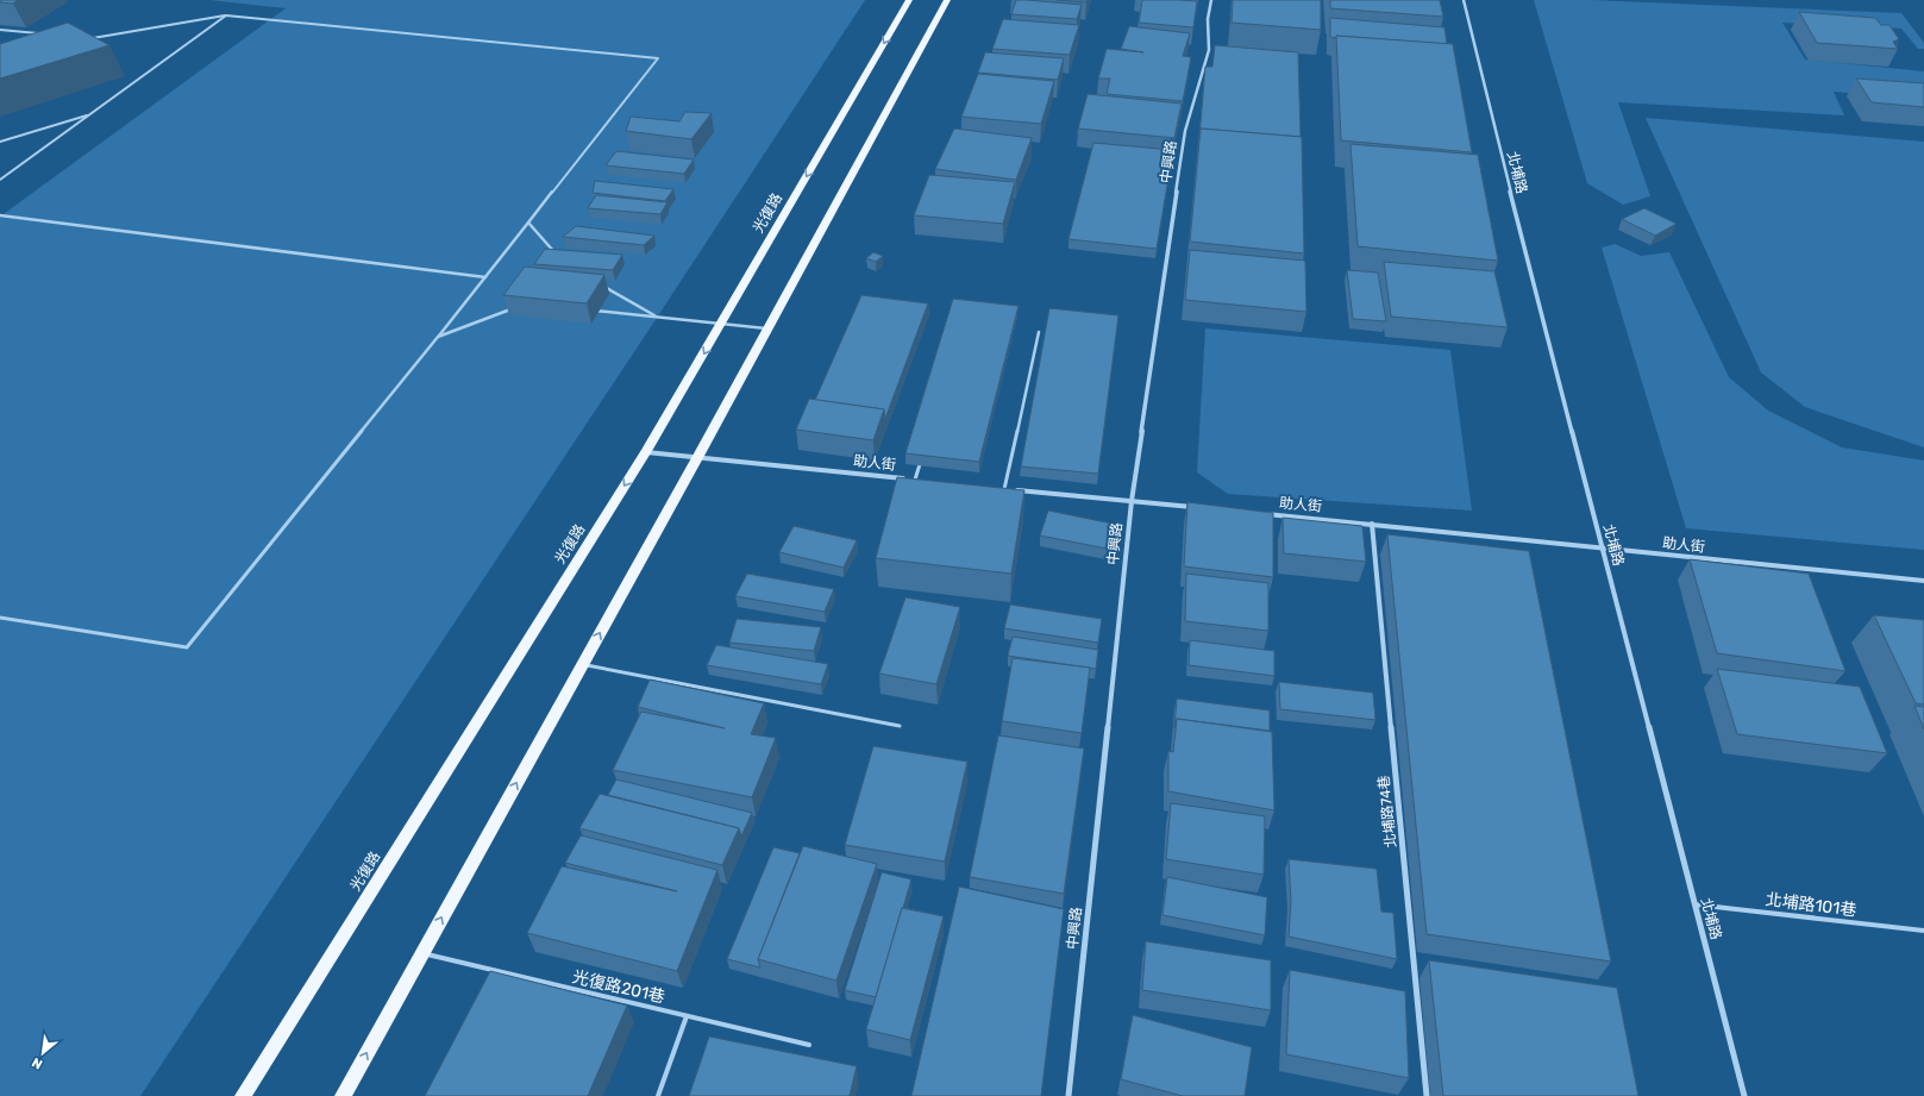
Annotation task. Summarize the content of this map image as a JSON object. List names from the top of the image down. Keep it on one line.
{"streets":{"main road":["光復路"],"street":["中興路","北埔路","助人街","北埔路74巷"],"lane":["北埔路101巷","光復路201巷"]},"crossings":[["北埔路","助人街"],["北埔路","北埔路101巷"],["光復路","助人街"],["助人街","北埔路74巷"]],"north":"bottom left"}
